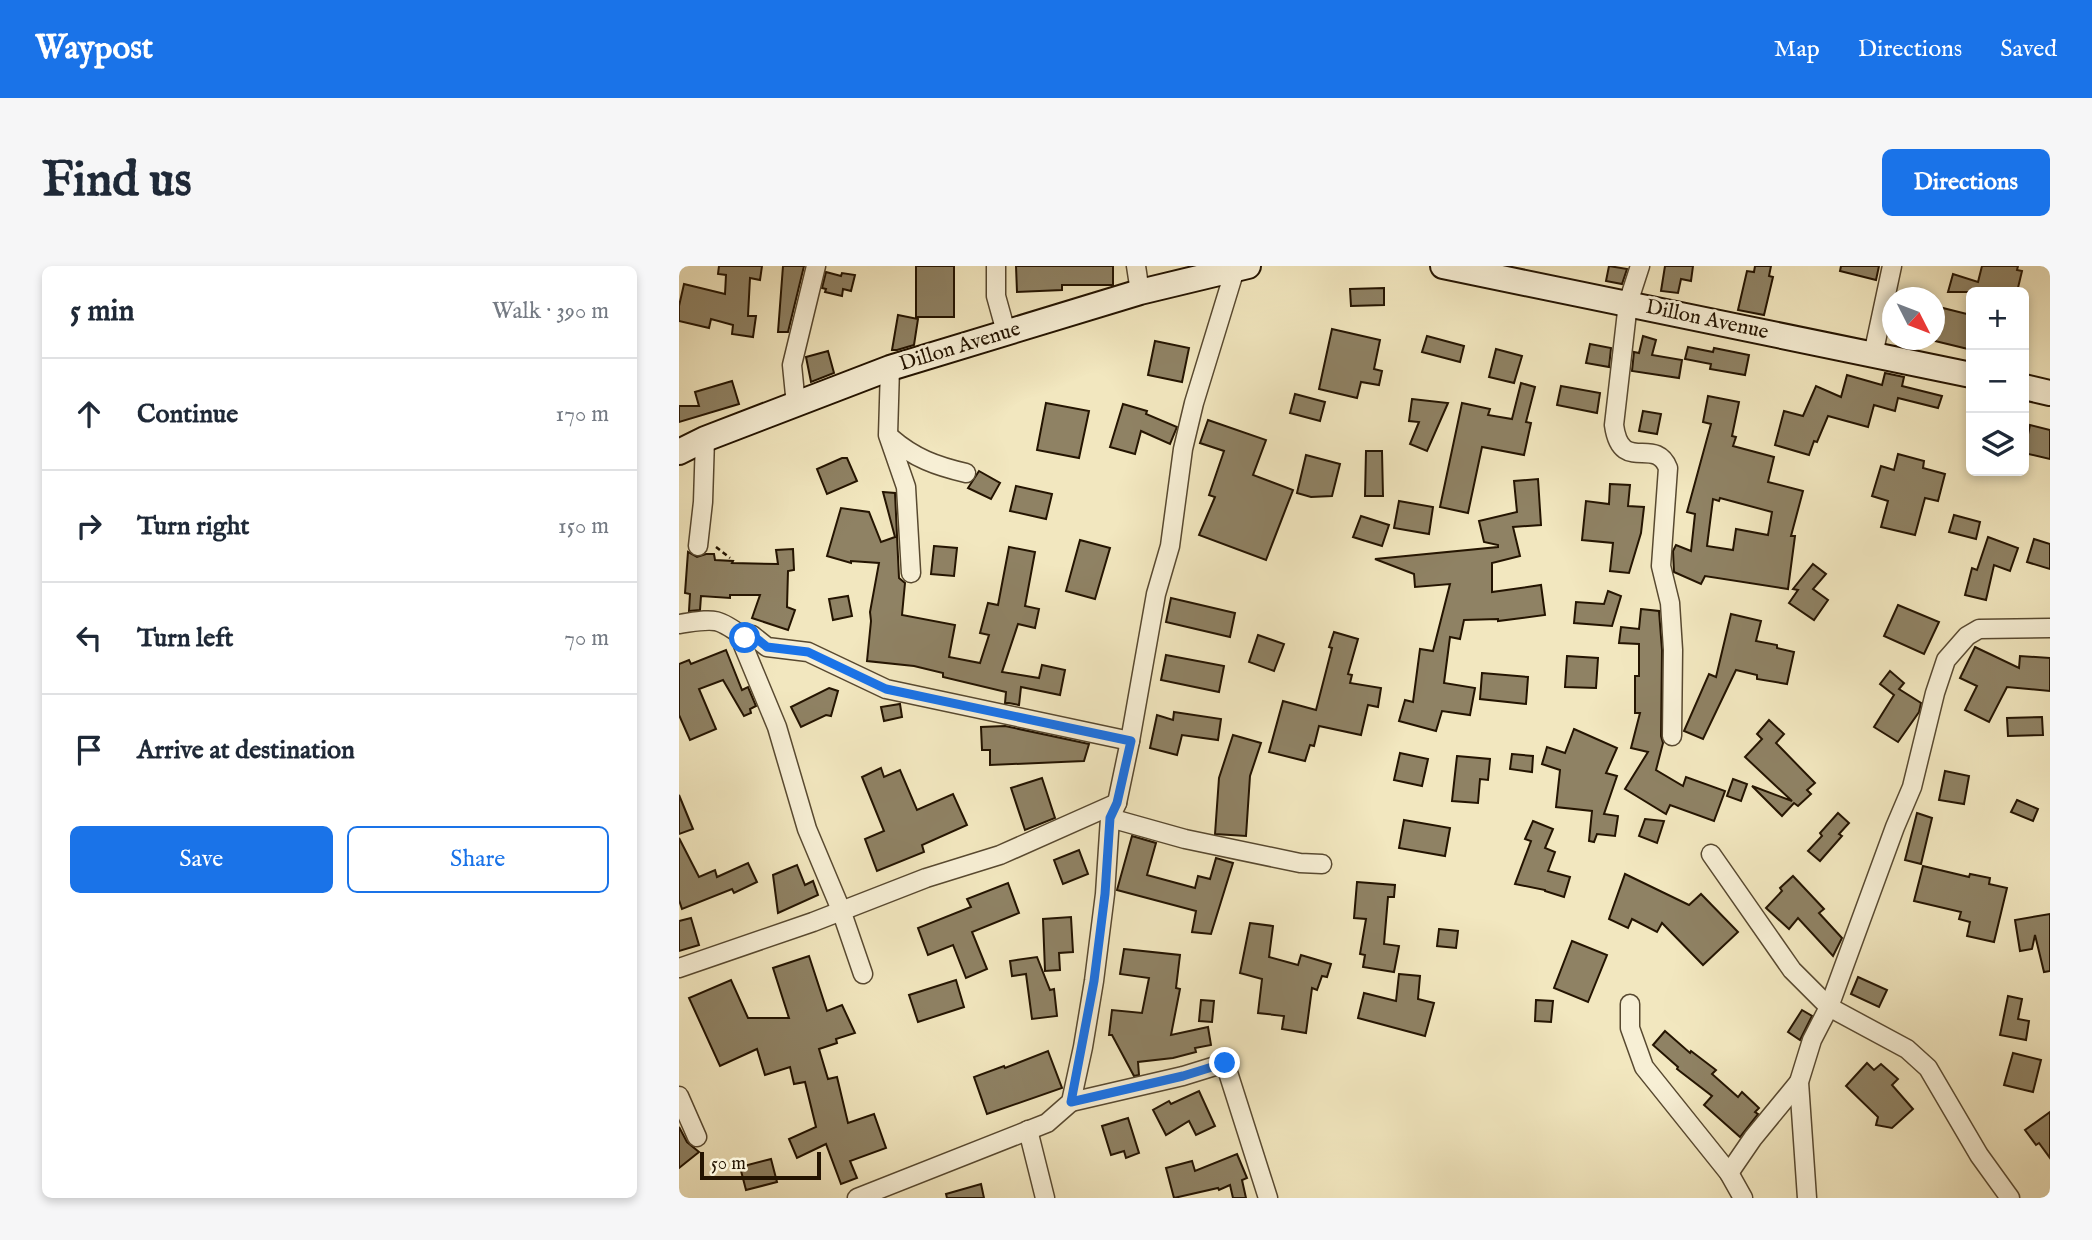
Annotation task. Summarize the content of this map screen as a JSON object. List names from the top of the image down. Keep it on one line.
{"streets":{"street":["Dillon Avenue"]},"scale_bar":"50 m","north":"bottom right","page":{"header":"Waypost","nav":["Map","Directions","Saved"],"buttons":["Directions",["Save","Share"]],"title":"Find us","heading":["5 min","Walk · 390 m"],"map_buttons":["+","−"],"list":[["Continue","170 m"],["Turn right","150 m"],["Turn left","70 m"],"Arrive at destination"],"scale":"50 m"}}
